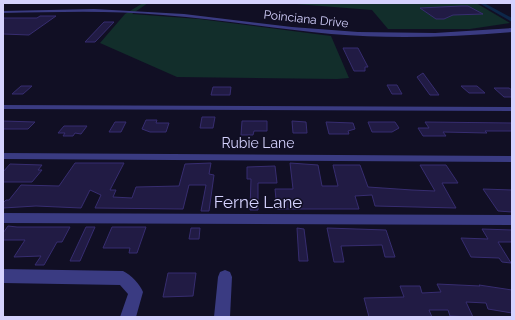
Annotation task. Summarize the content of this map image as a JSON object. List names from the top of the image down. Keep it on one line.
{"streets":{"street":["Poinciana Drive","Rubie Lane","Ferne Lane"]}}
